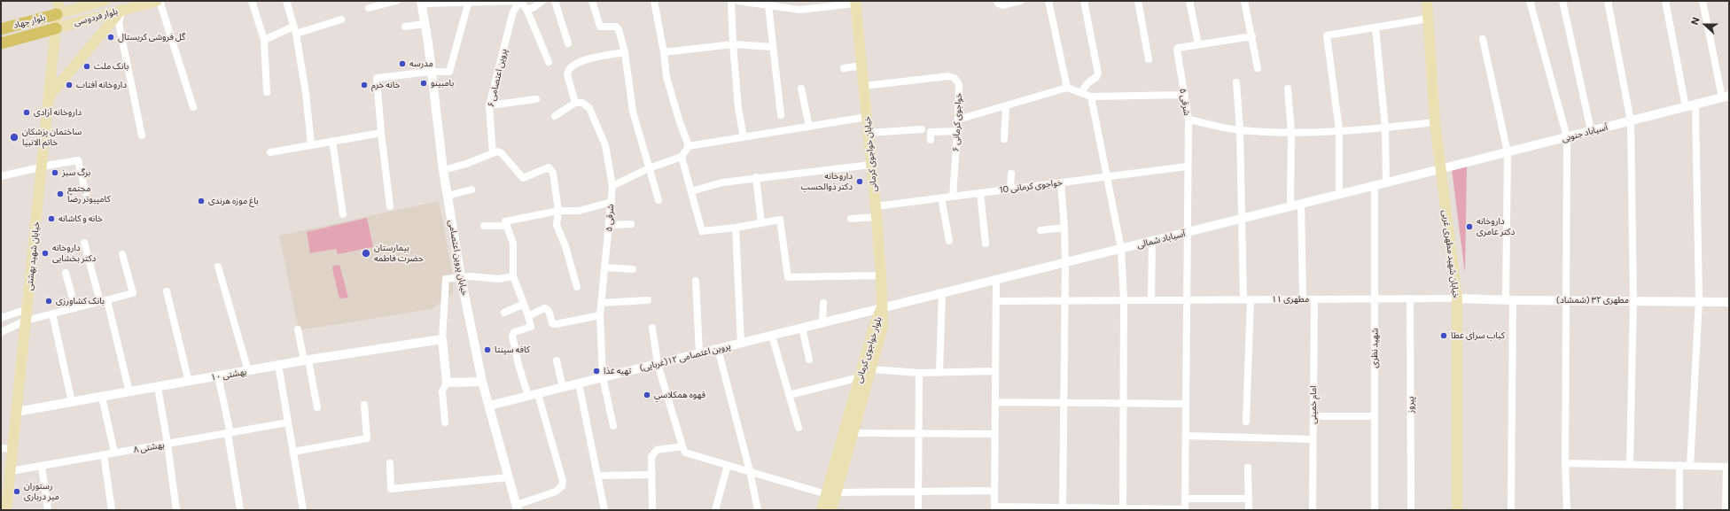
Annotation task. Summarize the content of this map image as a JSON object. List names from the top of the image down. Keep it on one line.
{"streets":{"main road":["بلوار فردوسی","بلوار جهاد","خیابان خواجوی کرمانی","خیابان شهید مطهری غربی","خیابان شهید بهشتی","بلوار خواجوی کرمانی"],"street":["پروین اعتصامی ۶","شرقی ۵","خواجوی کرمانی ۶","آسیاباد جنوبی","خواجوی کرمانی 10","آسیاباد شمالی","خیابان پروین اعتصامی","مطهری ۱۱","مطهری ۳۲ (شمشاد)","شهید نظری","پروین اعتصامی ۱۲(غربایی)","بهشتی ۱۰","امام خمینی","پیروز","بهشتی ۸"]},"crossings":[["بلوار فردوسی","بلوار جهاد"],["بلوار فردوسی","خیابان شهید بهشتی"],["بلوار جهاد","خیابان شهید بهشتی"],["شرقی ۵","خواجوی کرمانی 10"],["شرقی ۵","آسیاباد شمالی"],["شرقی ۵","مطهری ۱۱"],["شرقی ۵","پروین اعتصامی ۱۲(غربایی)"],["خواجوی کرمانی ۶","خیابان خواجوی کرمانی"],["خواجوی کرمانی ۶","خواجوی کرمانی 10"],["آسیاباد جنوبی","آسیاباد شمالی"],["آسیاباد جنوبی","خیابان شهید مطهری غربی"],["خیابان خواجوی کرمانی","خواجوی کرمانی 10"],["خیابان خواجوی کرمانی","آسیاباد شمالی"],["خیابان خواجوی کرمانی","بلوار خواجوی کرمانی"],["خیابان خواجوی کرمانی","پروین اعتصامی ۱۲(غربایی)"],["آسیاباد شمالی","خیابان شهید مطهری غربی"],["آسیاباد شمالی","شهید نظری"],["آسیاباد شمالی","بلوار خواجوی کرمانی"],["آسیاباد شمالی","پروین اعتصامی ۱۲(غربایی)"],["خیابان شهید مطهری غربی","مطهری ۱۱"],["خیابان شهید مطهری غربی","مطهری ۳۲ (شمشاد)"],["خیابان شهید بهشتی","بهشتی ۱۰"],["خیابان شهید بهشتی","بهشتی ۸"],["خیابان پروین اعتصامی","پروین اعتصامی ۱۲(غربایی)"],["مطهری ۱۱","مطهری ۳۲ (شمشاد)"],["مطهری ۱۱","شهید نظری"],["مطهری ۱۱","امام خمینی"],["مطهری ۱۱","پیروز"],["بلوار خواجوی کرمانی","پروین اعتصامی ۱۲(غربایی)"]],"places":["گل فروشی کریستال","مدرسه","بانک ملت","بامبینو","داروخانه آفتاب","خانه خرم","داروخانه آزادی","ساختمان پزشکان خاتم الانبیا","برگ سبز","داروخانه دکتر ذوالحسب","مجتمع کامپیوتر رضا","باغ موزه هرندی","خانه و کاشانه","داروخانه دکتر عامری","داروخانه دکتر بخشایی","بیمارستان حضرت فاطمه","بانک کشاورزی","کباب سرای عطا","کافه سپنتا","تهیه غذا","قهوه همكلاسي","رستوران میر درباری"],"north":"left"}
